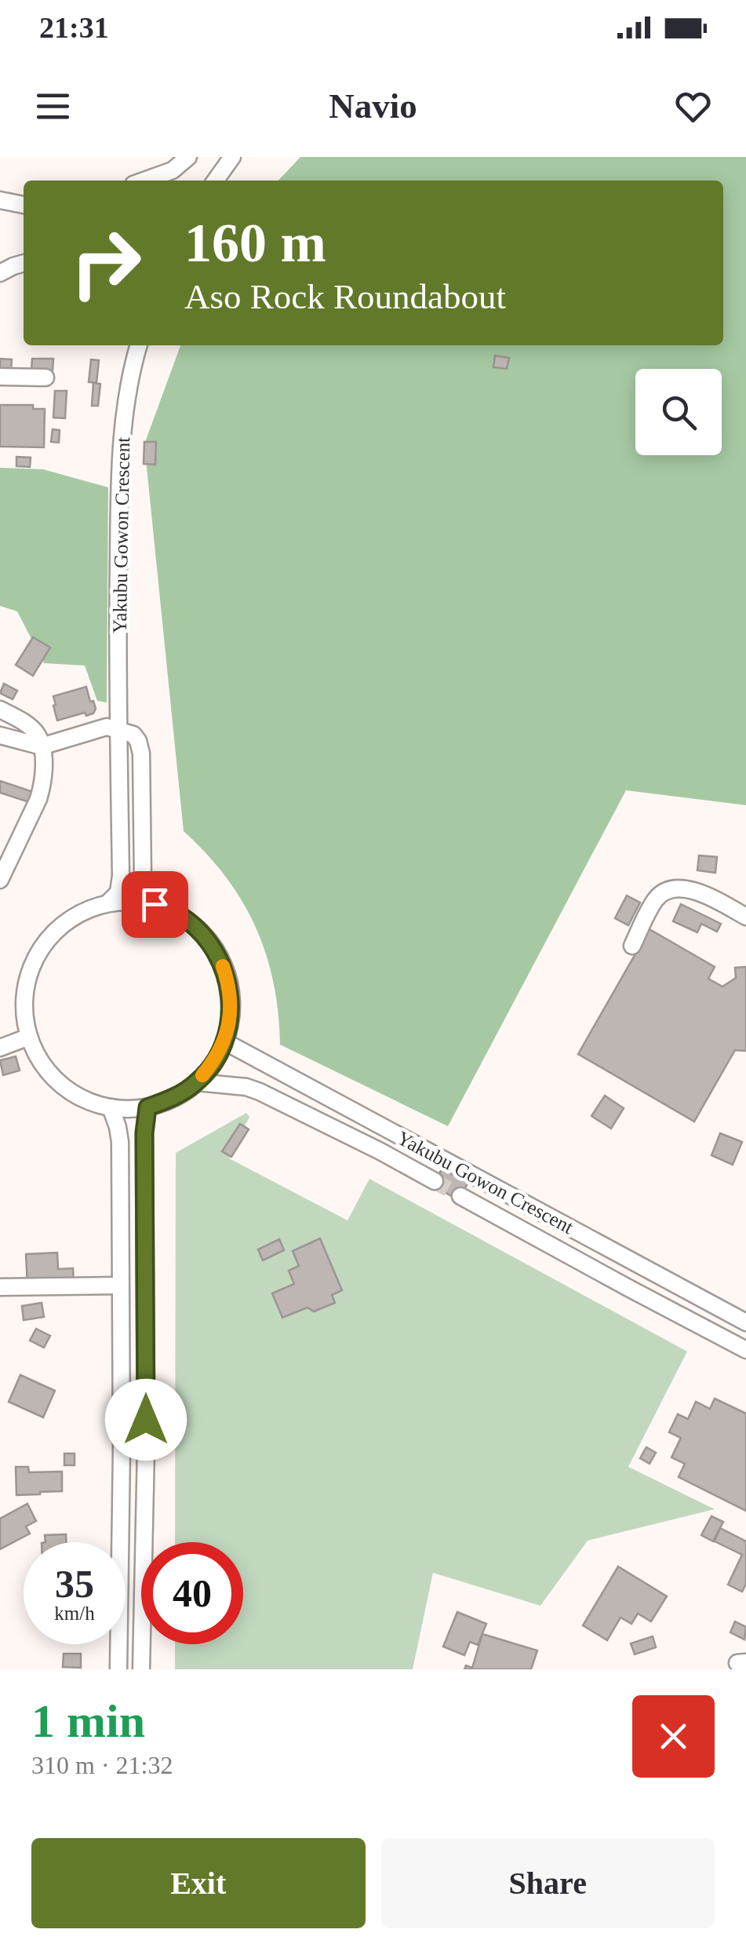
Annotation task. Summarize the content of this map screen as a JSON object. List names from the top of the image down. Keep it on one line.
{"streets":{"street":["Yakubu Gowon Crescent"]},"page":{"status":"21:31","header":"Navio","turn":["160 m","Aso Rock Roundabout"],"speed":"35 km/h","limit":"40","heading":["1 min","310 m · 21:32"],"buttons":["Exit","Share"]}}
